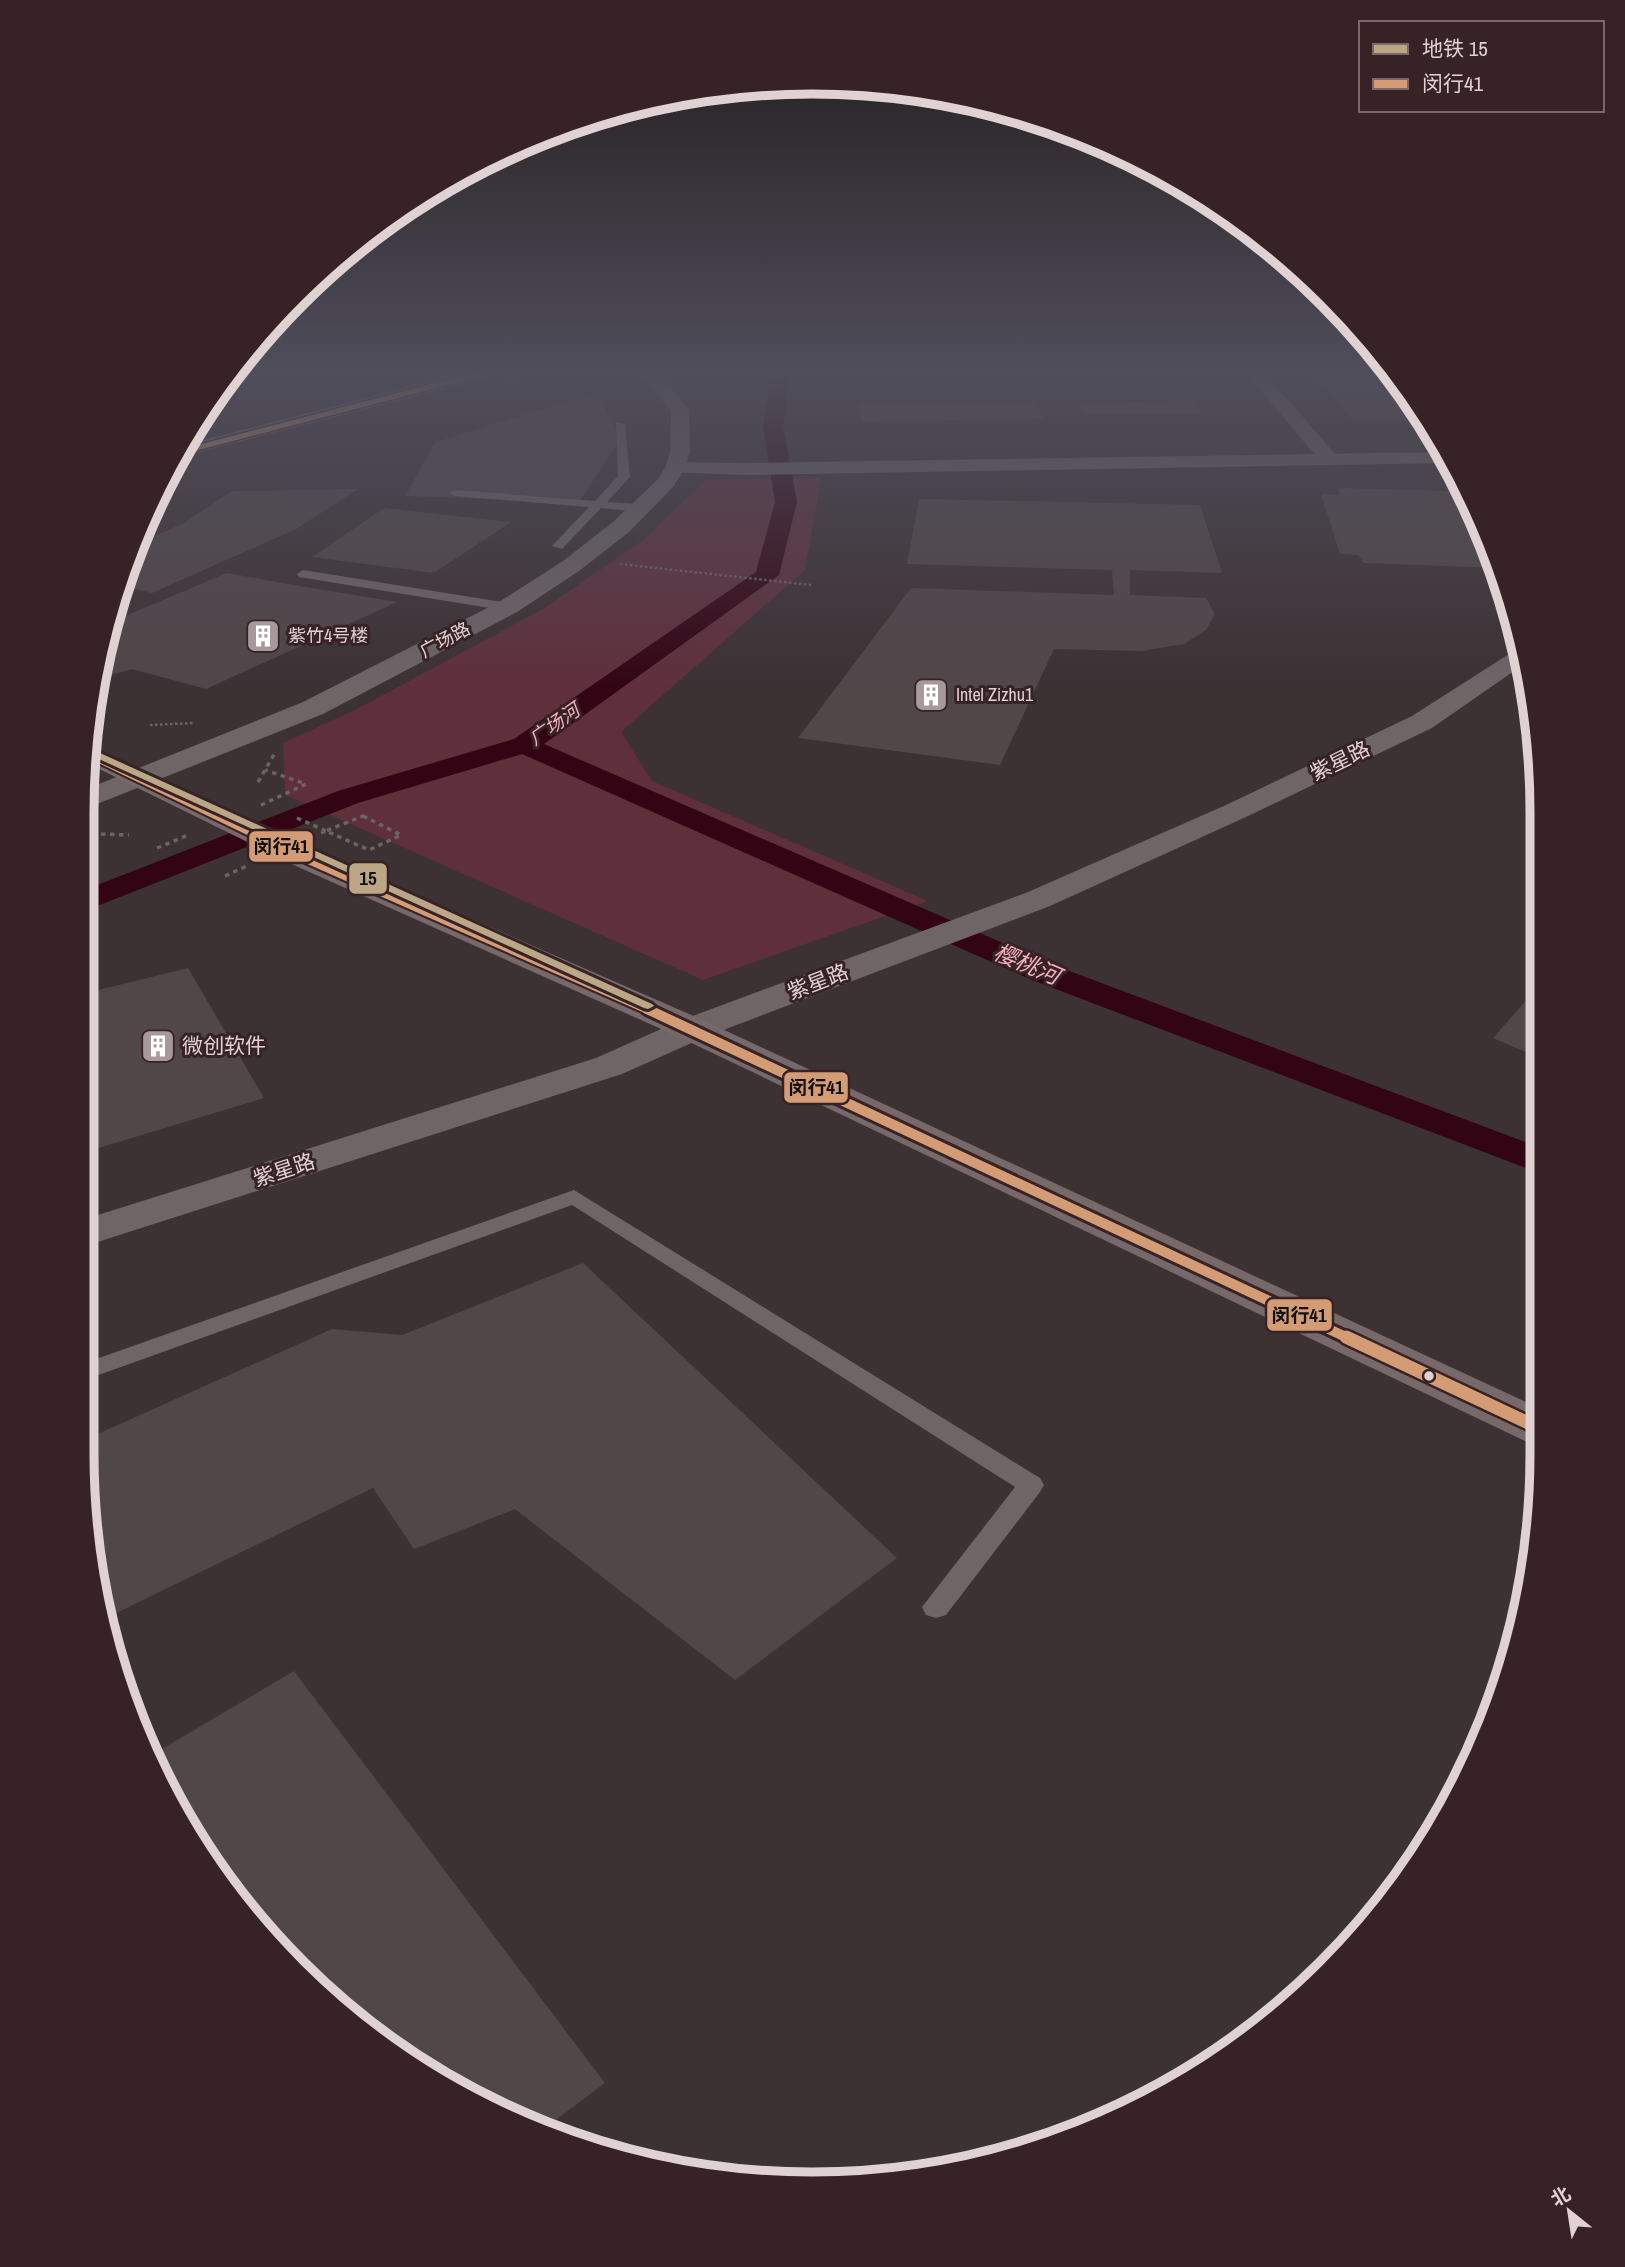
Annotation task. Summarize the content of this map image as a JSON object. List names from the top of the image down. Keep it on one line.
{"streets":{"street":["广场路","紫星路"]},"water":["广场河","樱桃河"],"places":{"building":["紫竹4号楼","Intel Zizhu1","微创软件"]},"lines":["metro line 15","transit line 闵行41"],"legend":["地铁 15","闵行41"],"north":"top left"}
